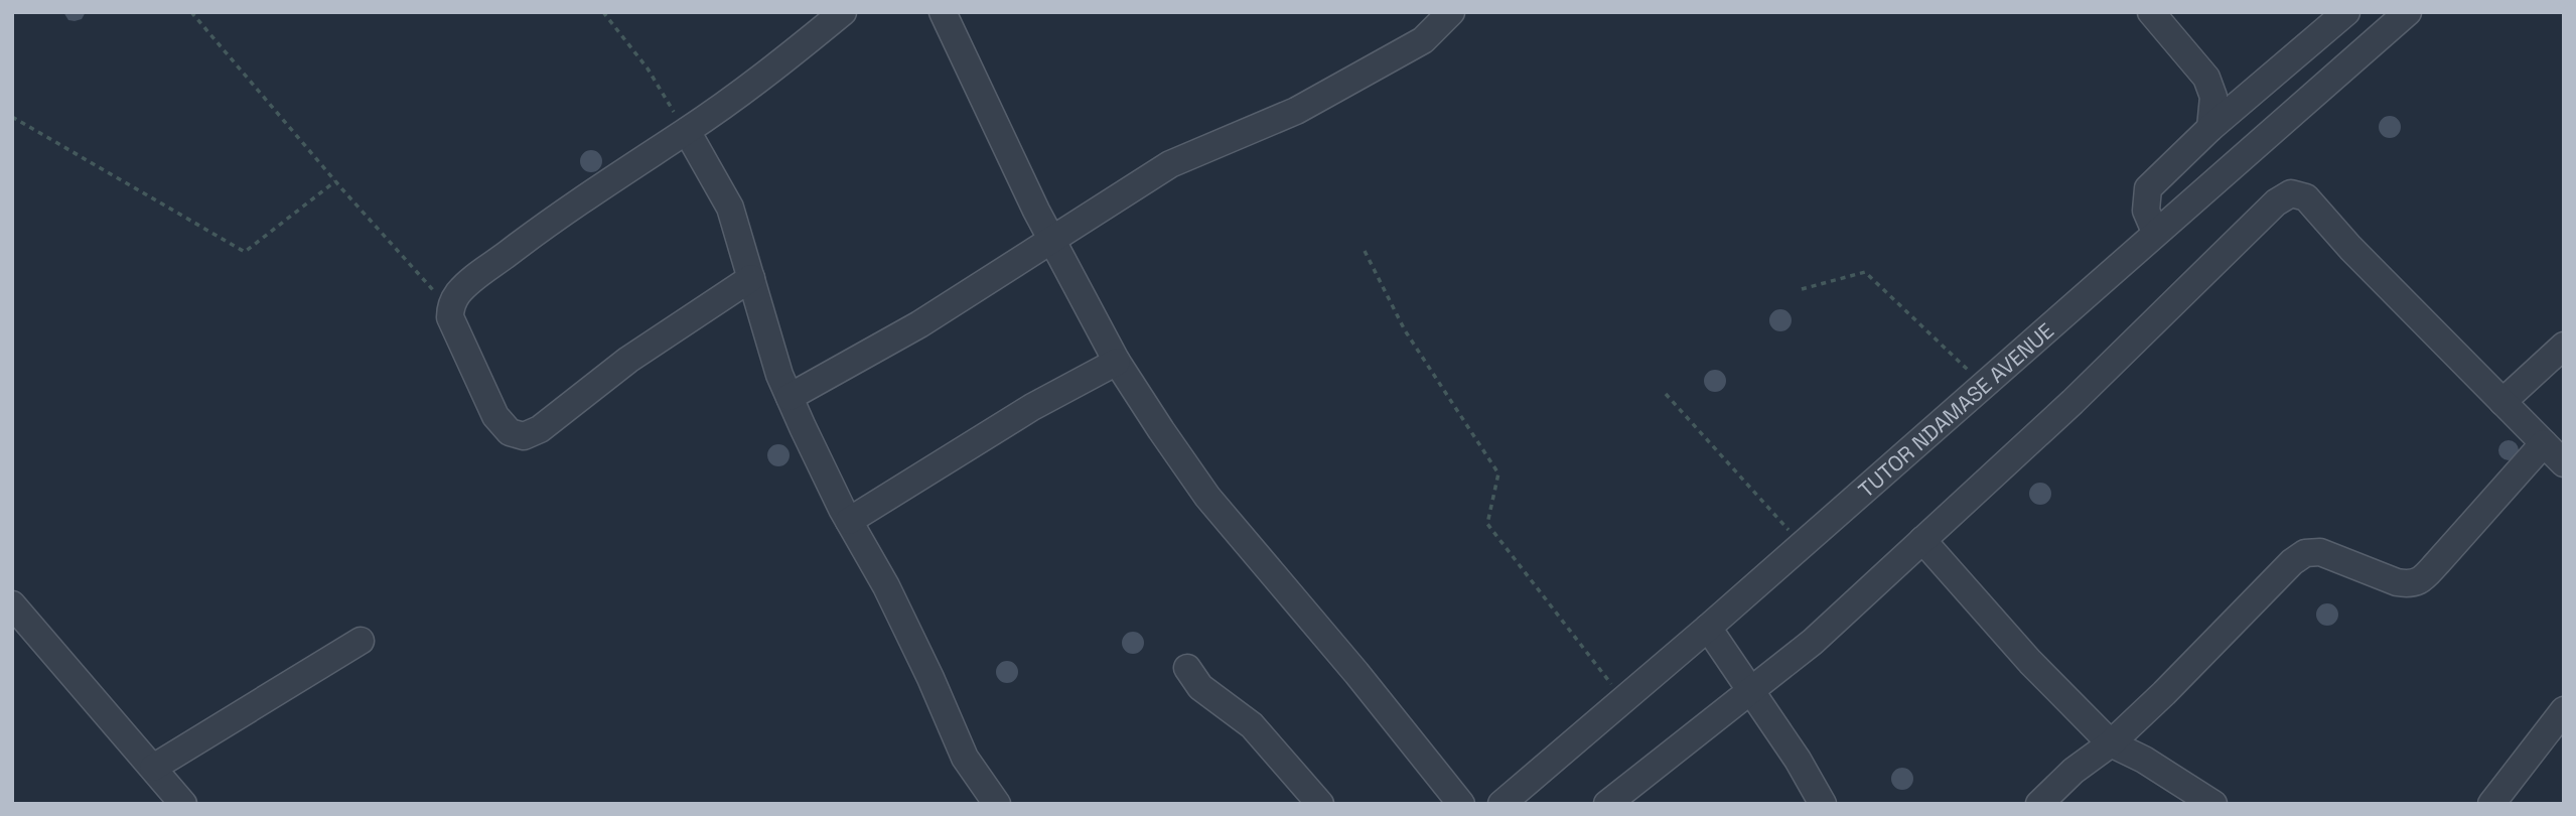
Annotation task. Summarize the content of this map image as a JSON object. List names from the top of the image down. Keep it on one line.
{"streets":{"street":["TUTOR NDAMASE AVENUE"]}}
